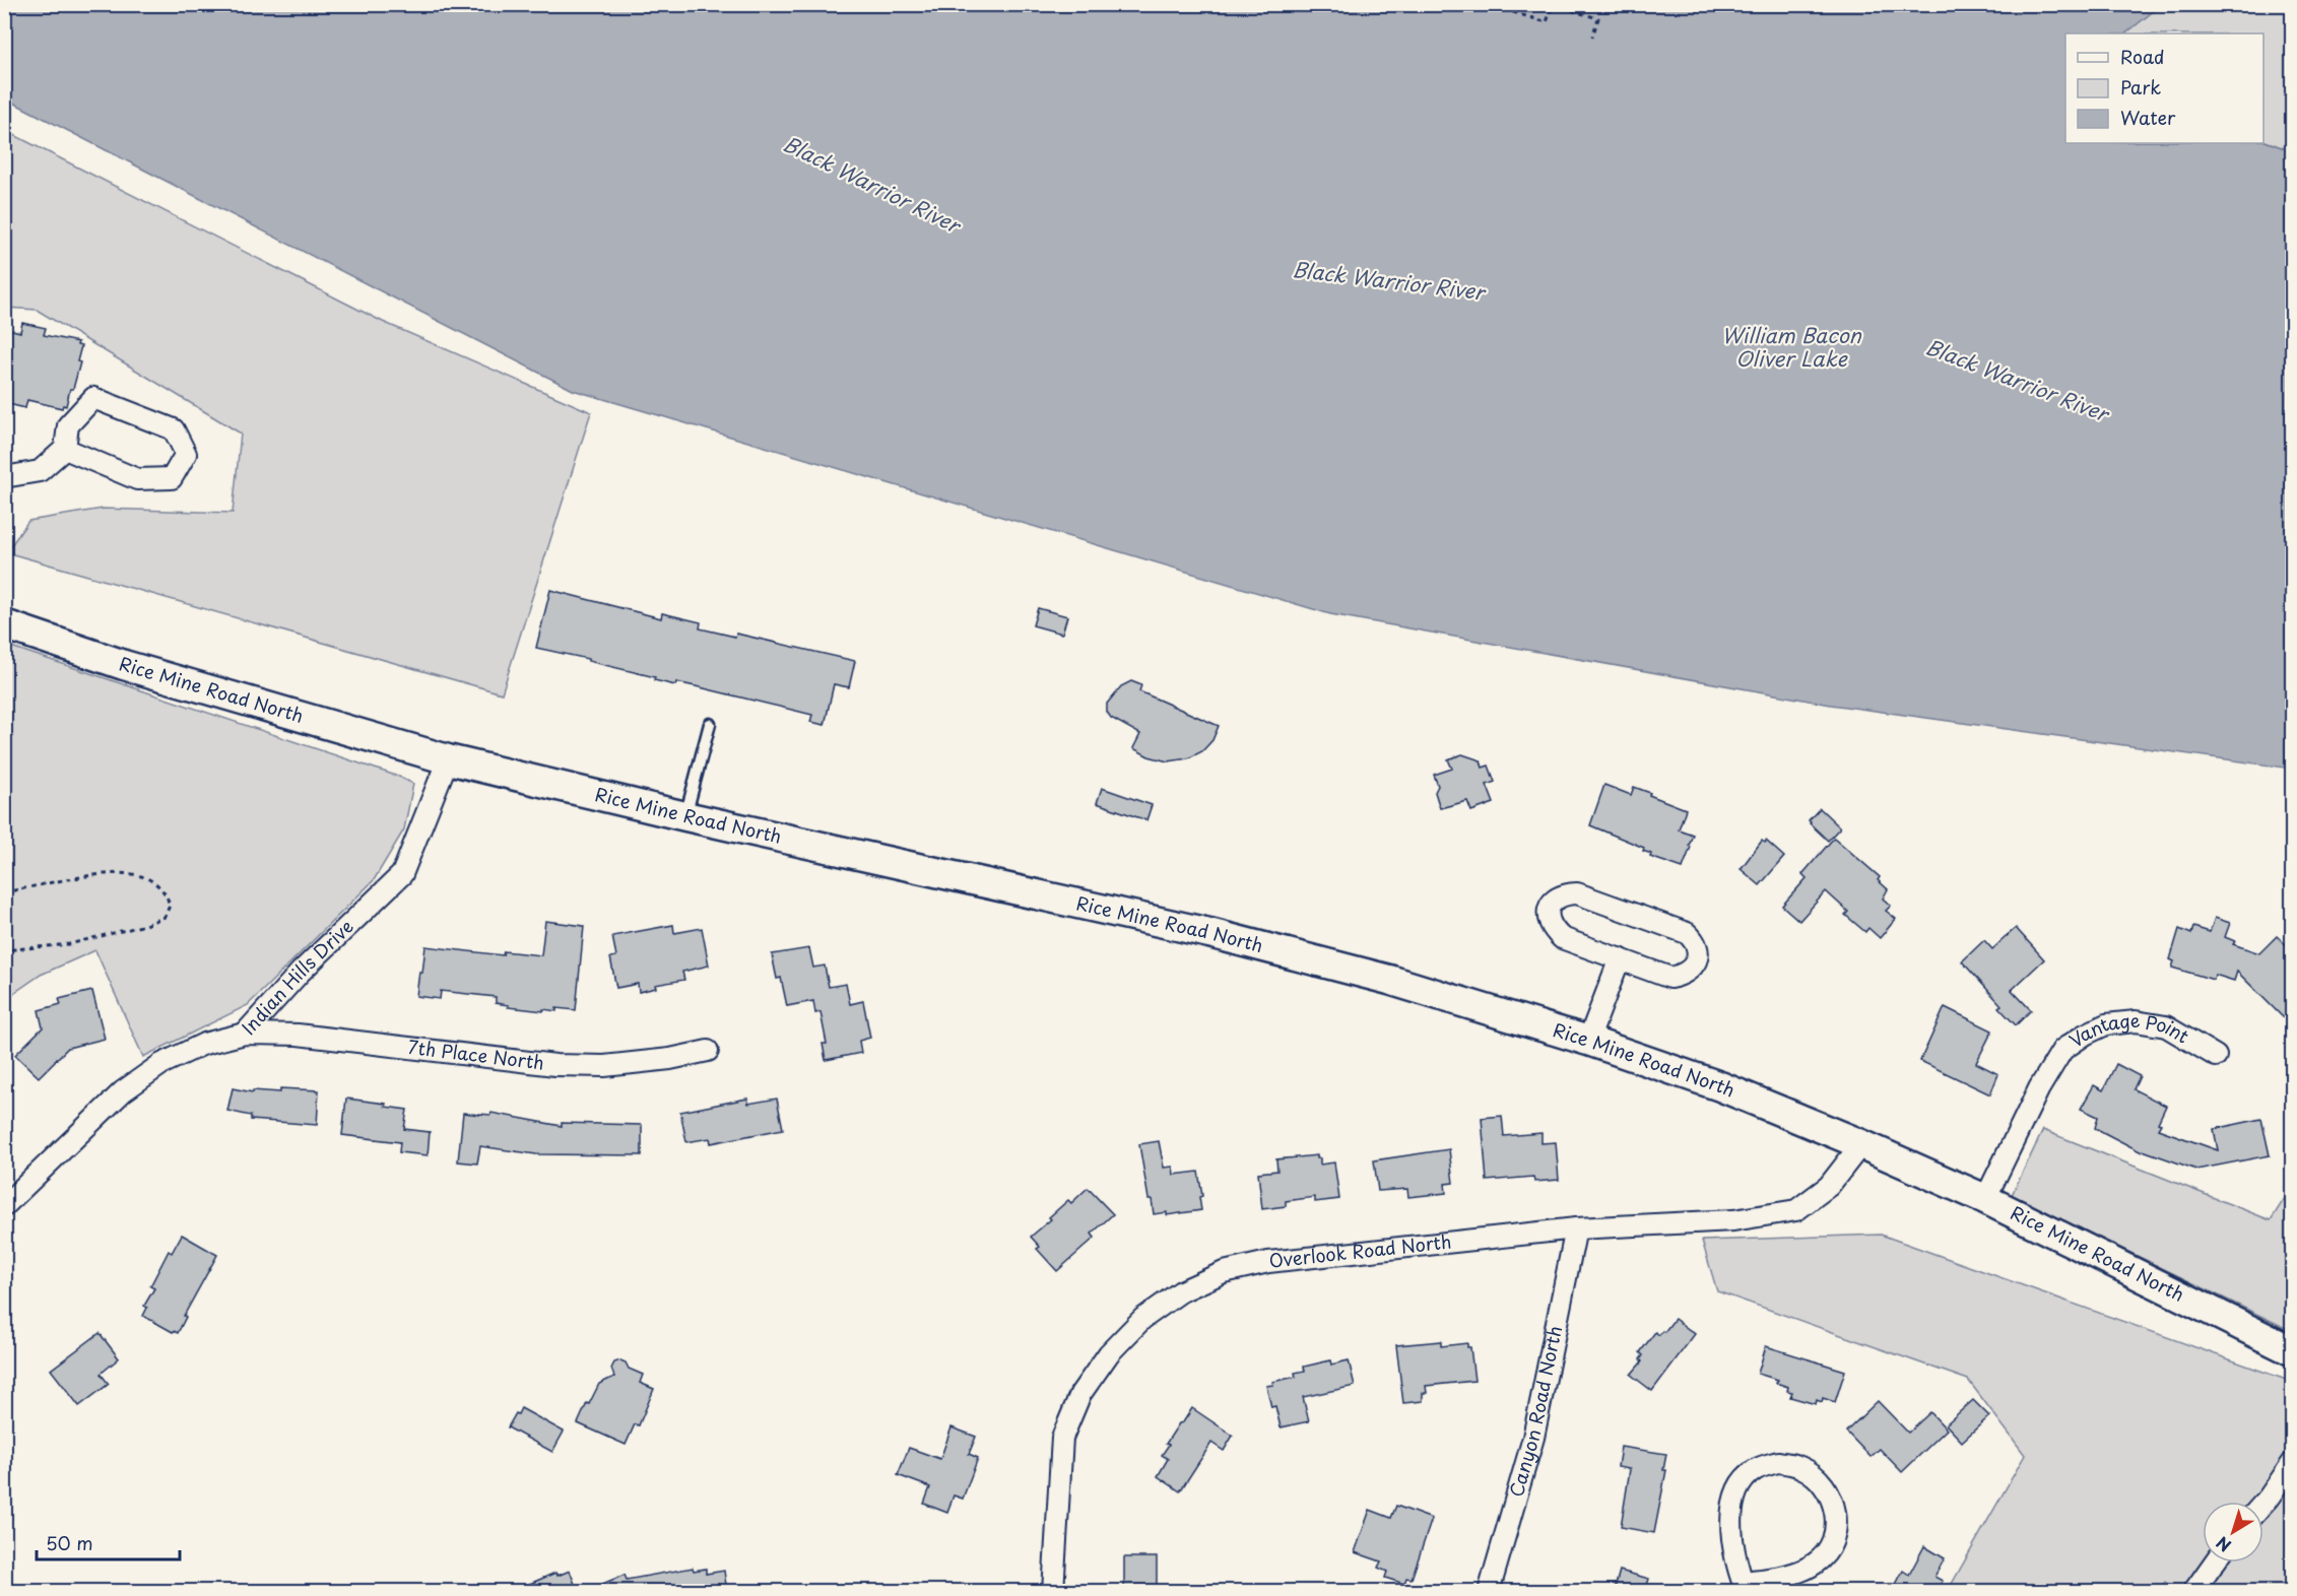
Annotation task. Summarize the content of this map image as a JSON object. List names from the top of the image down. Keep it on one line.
{"streets":{"main road":["Rice Mine Road North"],"street":["Indian Hills Drive","Vantage Point","7th Place North","Overlook Road North","Canyon Road North"]},"crossings":[["Rice Mine Road North","Indian Hills Drive"],["Rice Mine Road North","Vantage Point"],["Rice Mine Road North","Overlook Road North"],["Indian Hills Drive","7th Place North"],["Overlook Road North","Canyon Road North"]],"water":["Black Warrior River","William Bacon Oliver Lake"],"legend":["Road","Park","Water"],"scale_bar":"50 m","north":"bottom left"}
